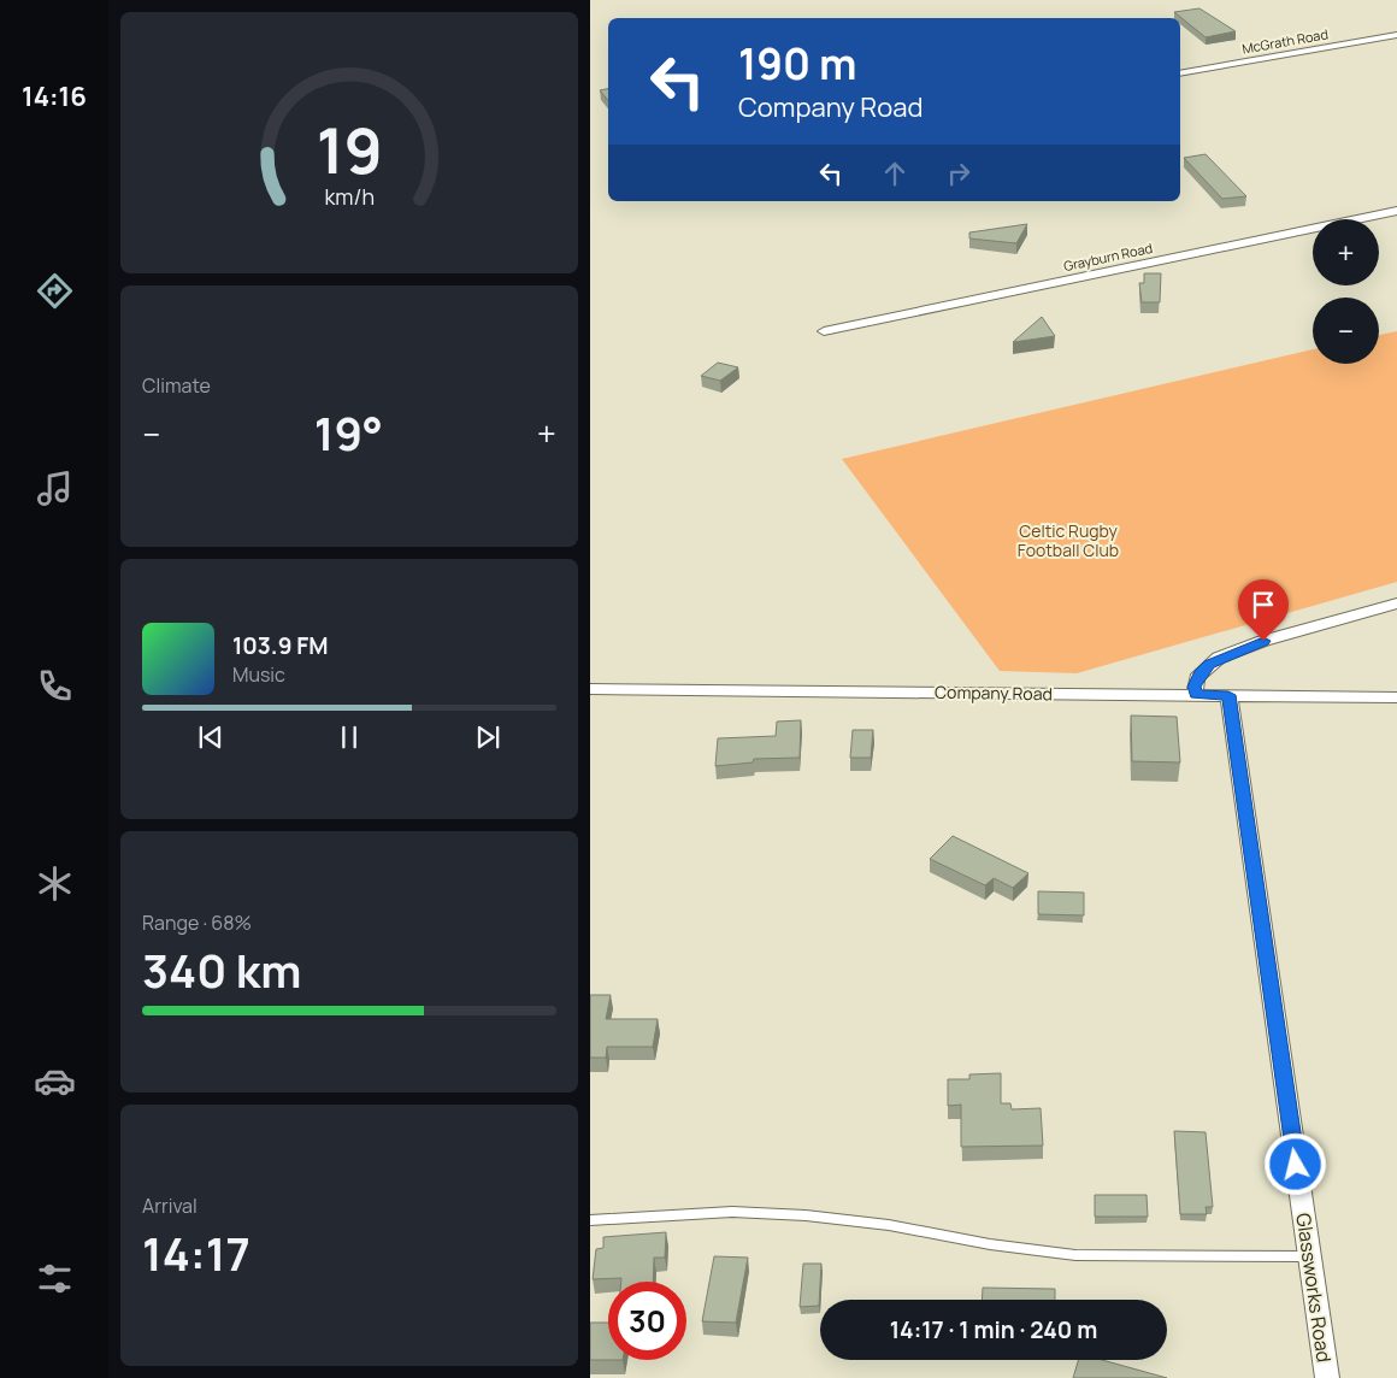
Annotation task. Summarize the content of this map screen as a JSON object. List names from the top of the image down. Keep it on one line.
{"streets":{"street":["McGrath Road","Grayburn Road","Company Road","Glassworks Road"]},"crossings":[["Company Road","Glassworks Road"]],"parks":["Celtic Rugby Football Club"],"page":{"tabs":"14:16","turn":["190 m","Company Road"],"map_buttons":["+","−"],"tile":["Climate",["Range · 68%","340 km"],["Arrival","14:17"]],"heat":["−","19°","+"],"song":["103.9 FM","Music"],"limit":"30","trip":"14:17 · 1 min · 240 m","gauge":["19","km/h"]}}
